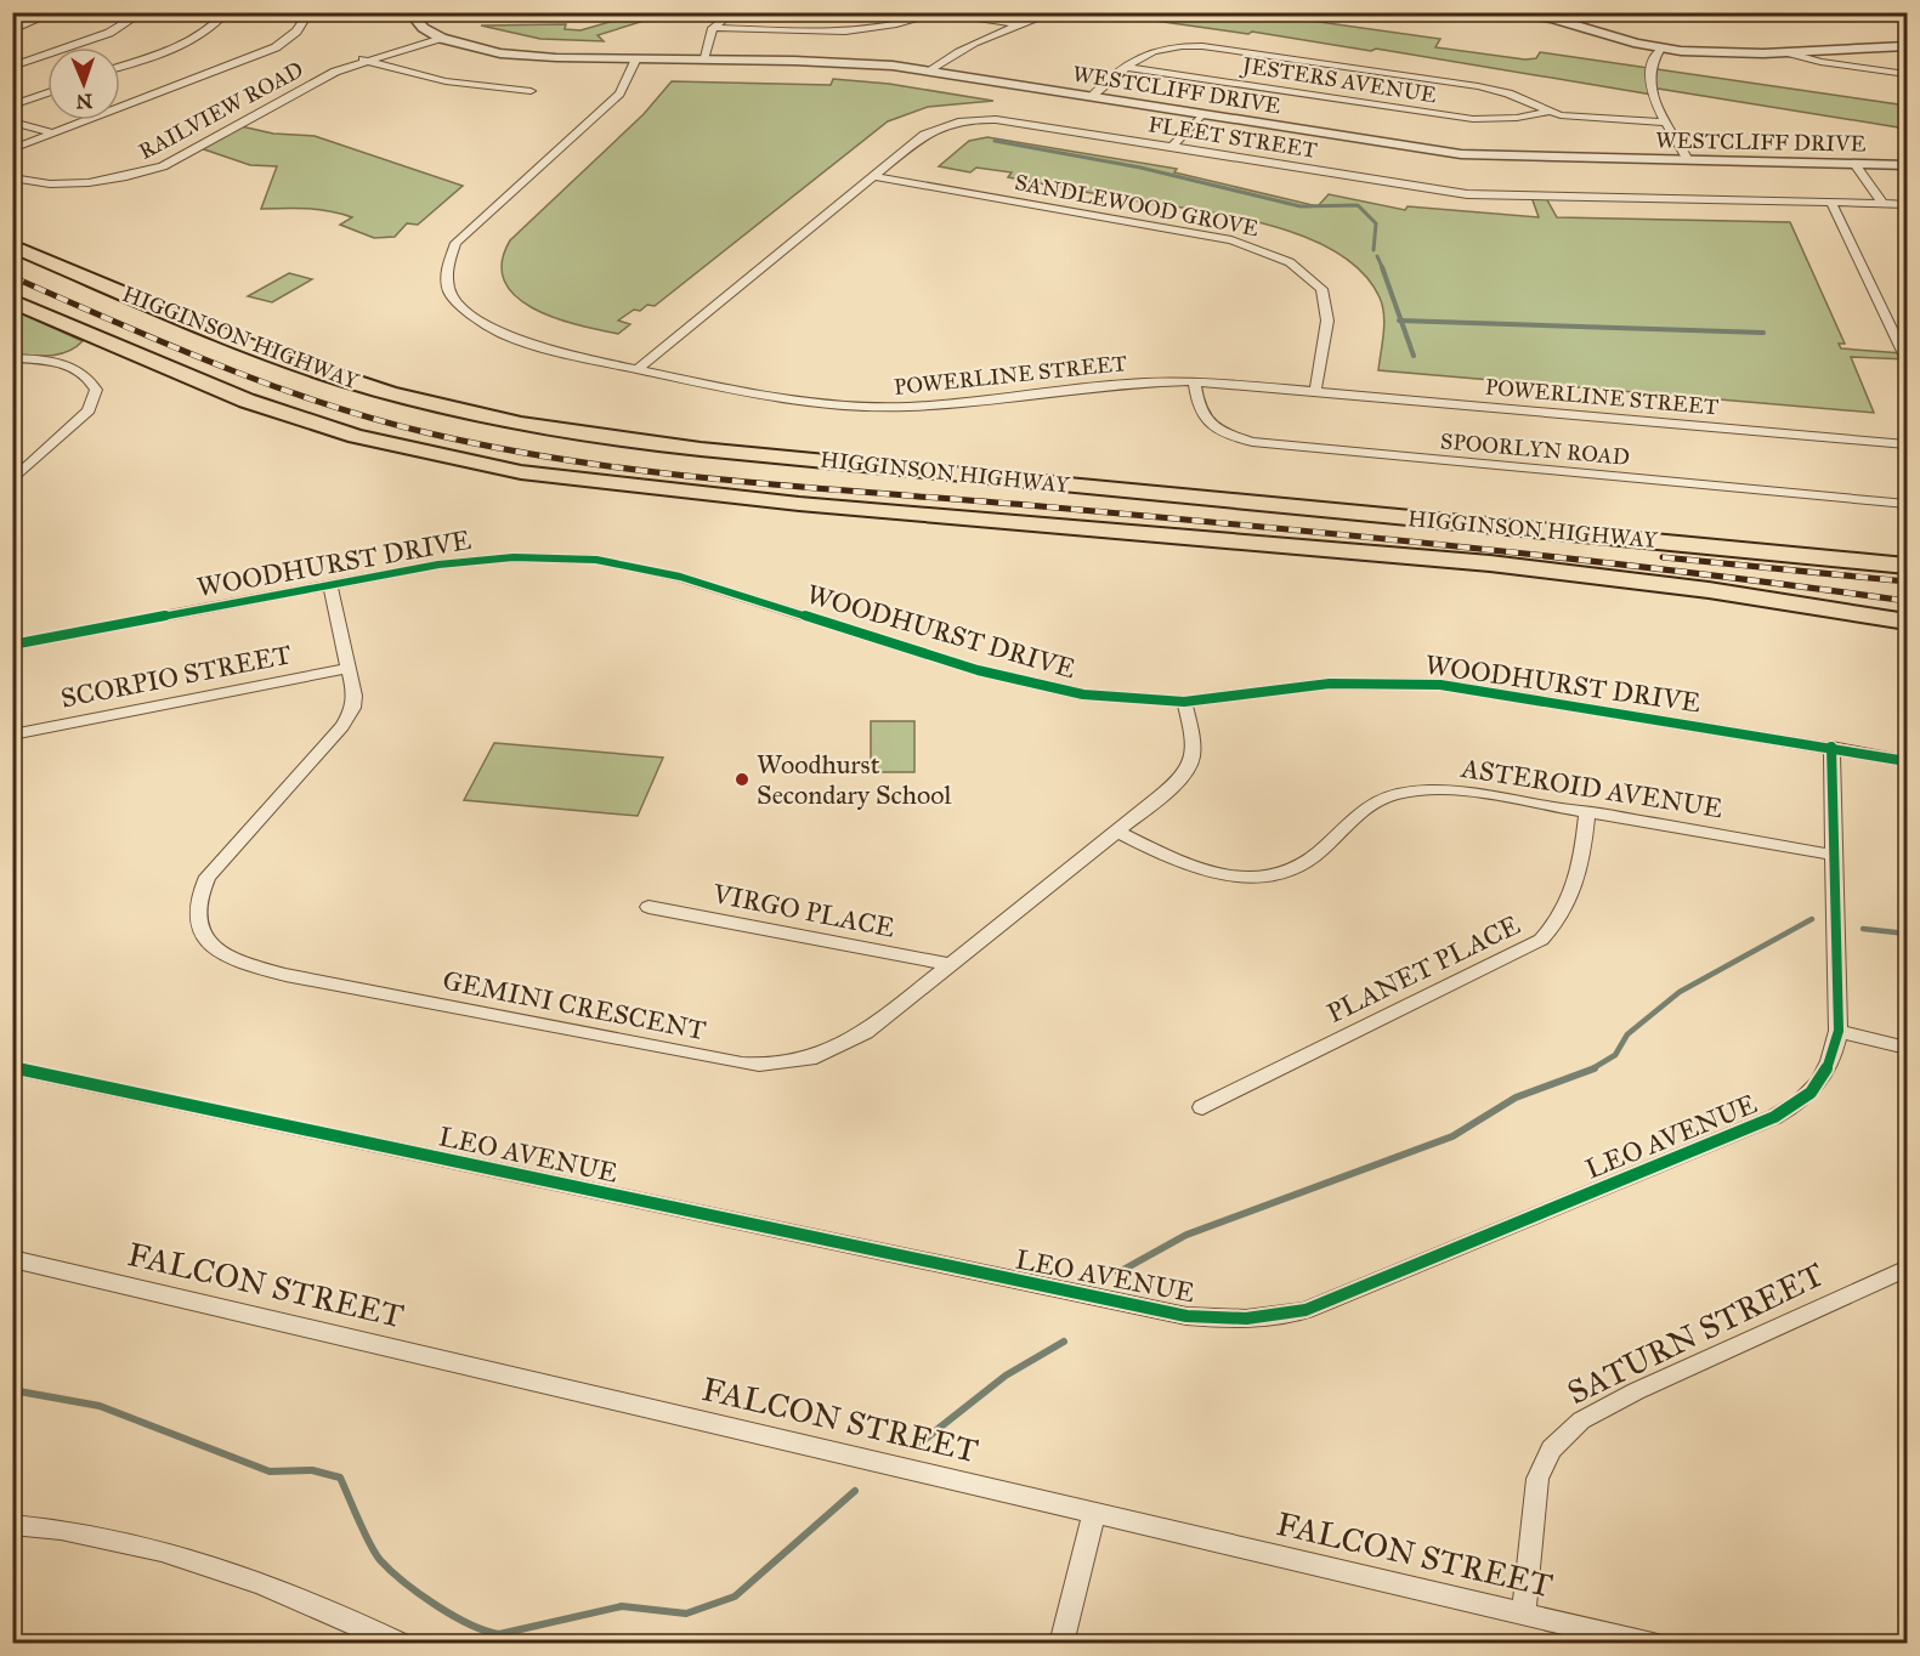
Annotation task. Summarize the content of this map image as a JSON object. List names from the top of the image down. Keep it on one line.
{"streets":{"highway":["HIGGINSON HIGHWAY"],"street":["JESTERS AVENUE","WESTCLIFF DRIVE","RAILVIEW ROAD","FLEET STREET","SANDLEWOOD GROVE","POWERLINE STREET","SPOORLYN ROAD","WOODHURST DRIVE","SCORPIO STREET","ASTEROID AVENUE","VIRGO PLACE","PLANET PLACE","GEMINI CRESCENT","LEO AVENUE","FALCON STREET","SATURN STREET"]},"crossings":[["WESTCLIFF DRIVE","RAILVIEW ROAD"],["WESTCLIFF DRIVE","POWERLINE STREET"],["FLEET STREET","SANDLEWOOD GROVE"],["FLEET STREET","POWERLINE STREET"],["SANDLEWOOD GROVE","POWERLINE STREET"],["POWERLINE STREET","SPOORLYN ROAD"],["WOODHURST DRIVE","GEMINI CRESCENT"],["WOODHURST DRIVE","LEO AVENUE"],["SCORPIO STREET","GEMINI CRESCENT"],["ASTEROID AVENUE","PLANET PLACE"],["ASTEROID AVENUE","GEMINI CRESCENT"],["ASTEROID AVENUE","LEO AVENUE"],["VIRGO PLACE","GEMINI CRESCENT"],["FALCON STREET","SATURN STREET"]],"places":["Woodhurst Secondary School"],"north":"bottom"}
